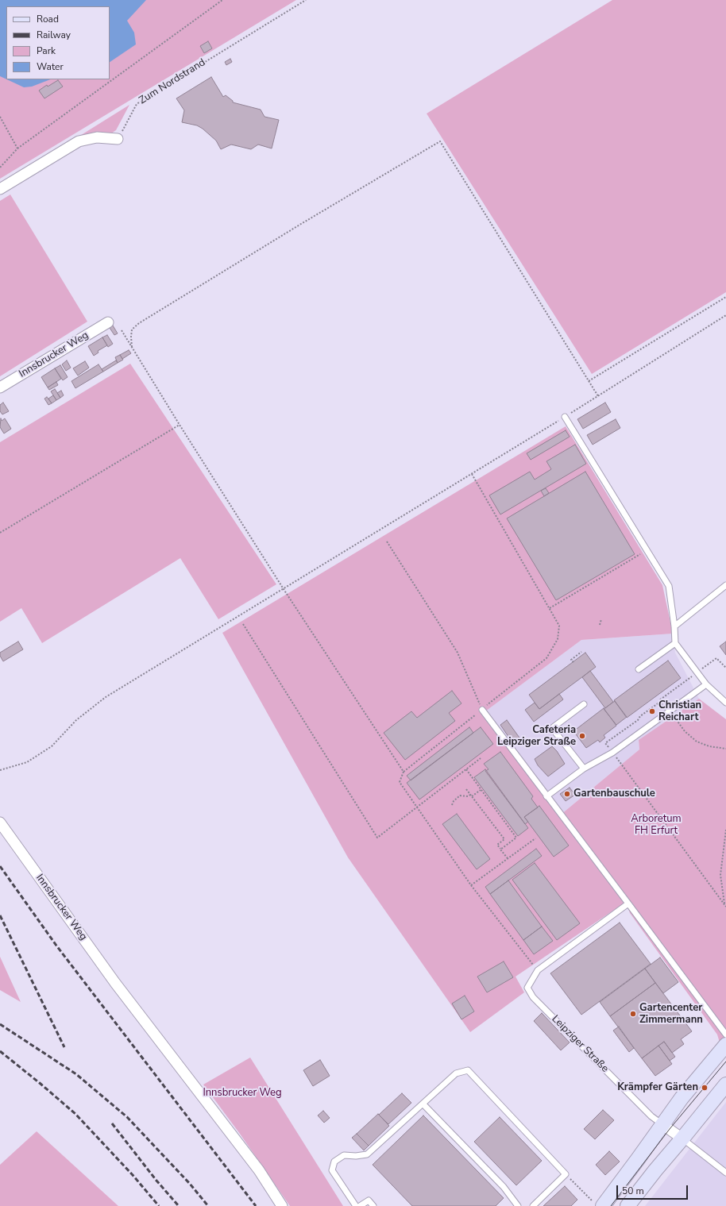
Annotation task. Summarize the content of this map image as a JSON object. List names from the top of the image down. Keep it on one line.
{"streets":{"street":["Innsbrucker Weg","Leipziger Straße"],"path":["Zum Nordstrand"]},"parks":["Arboretum FH Erfurt","Innsbrucker Weg"],"places":["Christian Reichart","Cafeteria Leipziger Straße","Gartenbauschule","Gartencenter Zimmermann","Krämpfer Gärten"],"legend":["Road","Railway","Park","Water"],"scale_bar":"50 m"}
